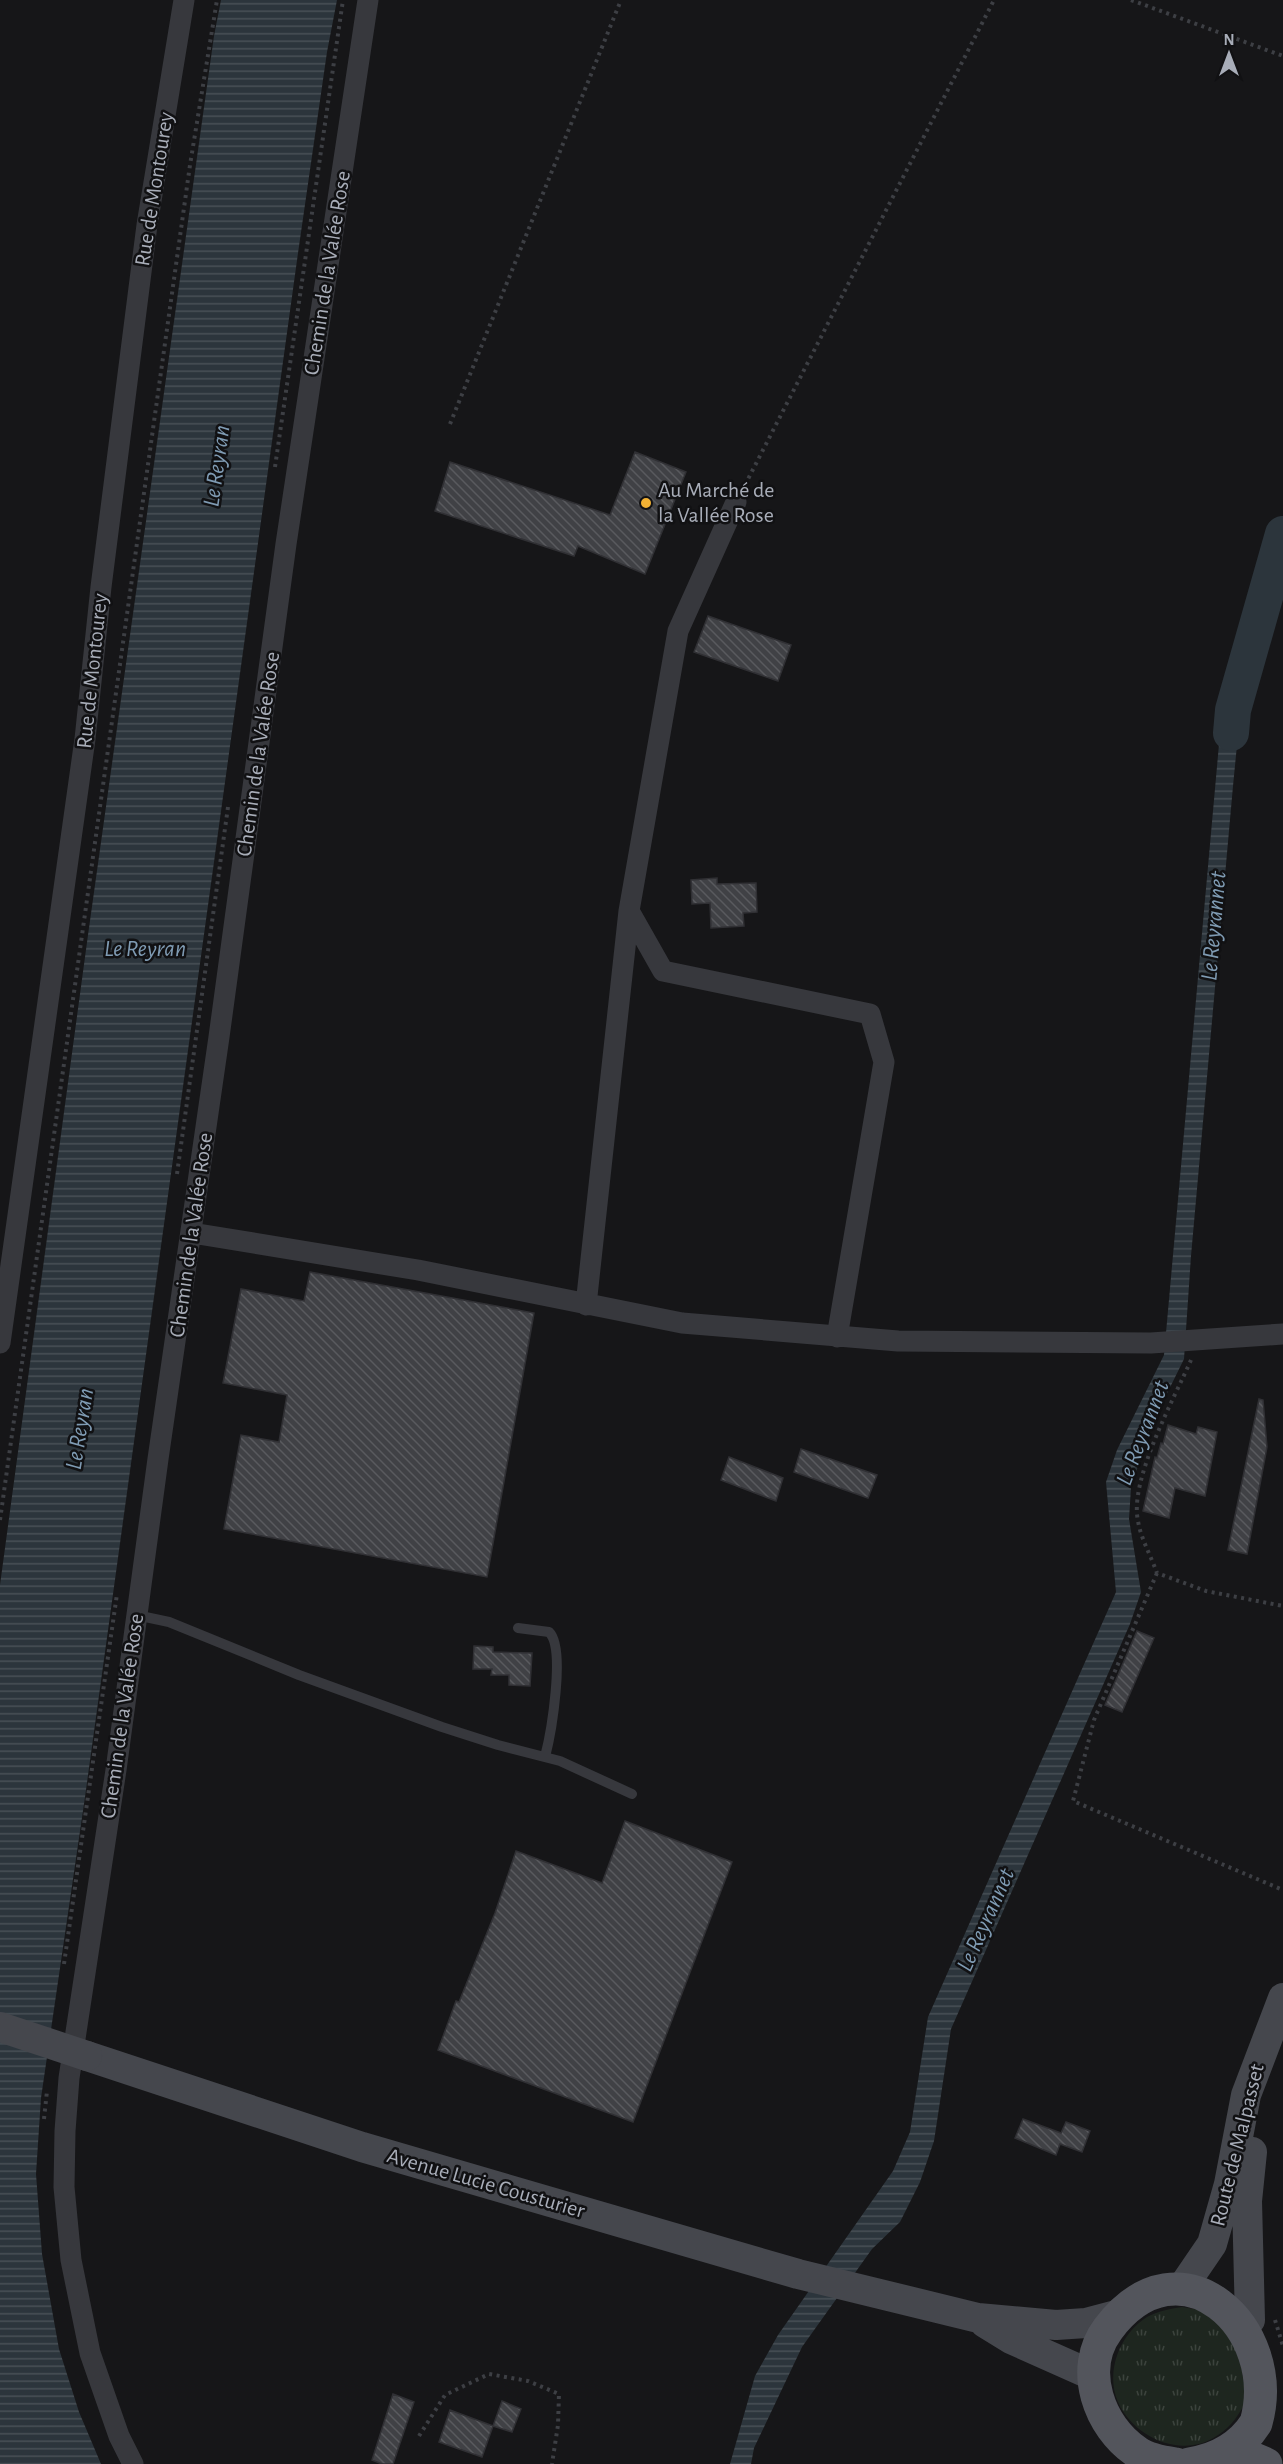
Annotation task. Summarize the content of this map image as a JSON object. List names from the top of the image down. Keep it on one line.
{"streets":{"main road":["Route de Malpasset","Avenue Lucie Cousturier"],"street":["Rue de Montourey","Chemin de la Valée Rose"]},"water":["Le Reyran","Le Reyrannet"],"places":["Au Marché de la Vallée Rose"],"north":"top"}
